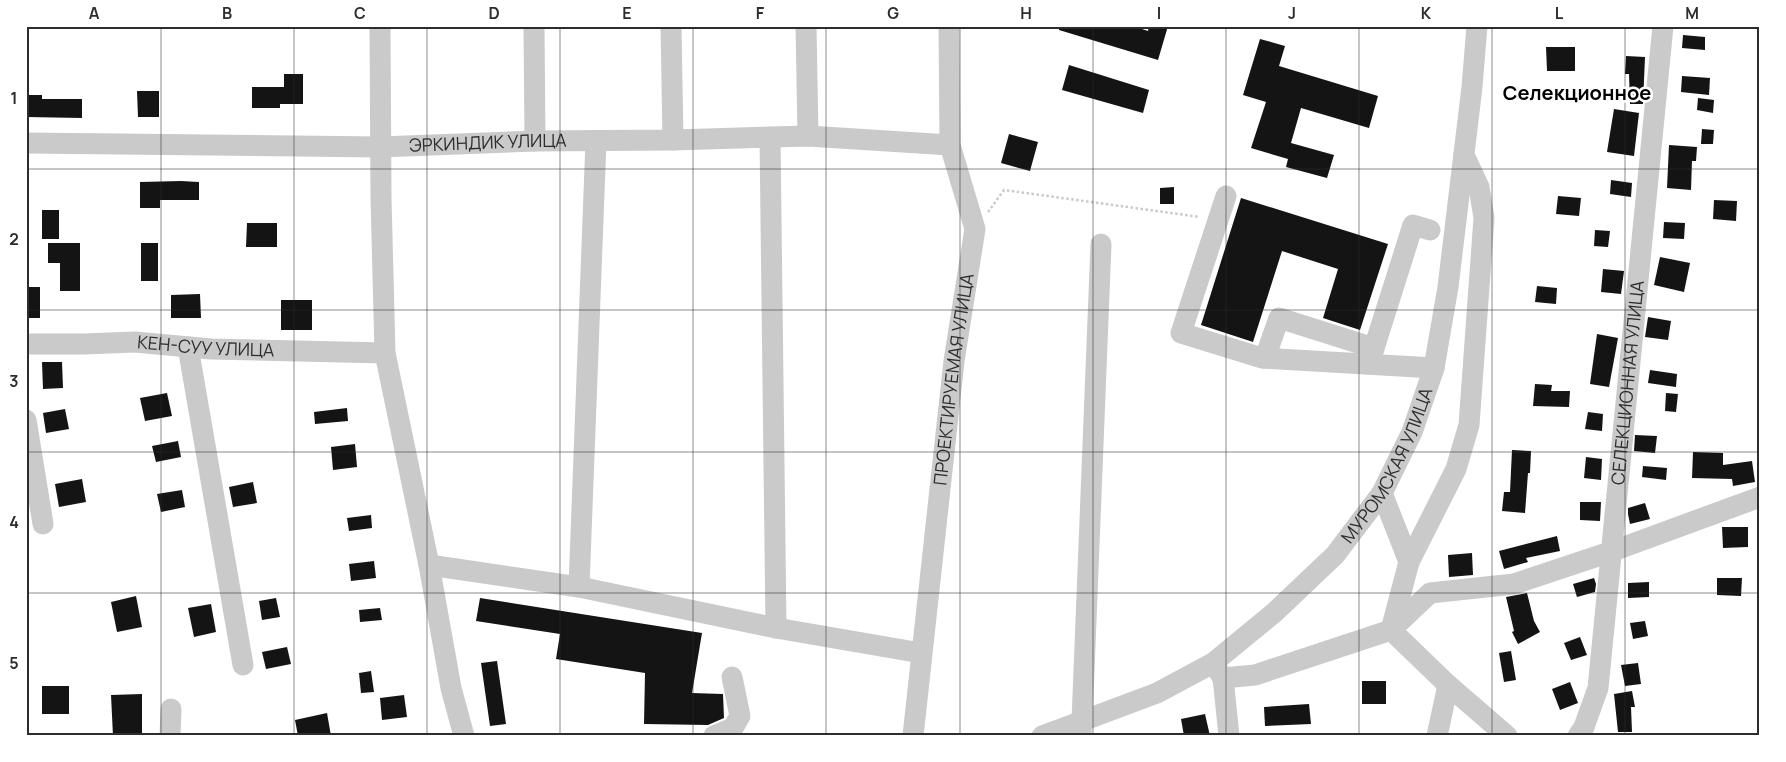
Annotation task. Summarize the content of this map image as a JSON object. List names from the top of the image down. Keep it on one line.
{"streets":{"street":["ЭРКИНДИК УЛИЦА","КЕН-СУУ УЛИЦА","ПРОЕКТИРУЕМАЯ УЛИЦА","СЕЛЕКЦИОННАЯ УЛИЦА","МУРОМСКАЯ УЛИЦА"]},"crossings":[["ЭРКИНДИК УЛИЦА","ПРОЕКТИРУЕМАЯ УЛИЦА"]],"districts":["Селекционное"],"grid":{"columns":["A","B","C","D","E","F","G","H","I","J","K","L","M"],"rows":["1","2","3","4","5"]}}
